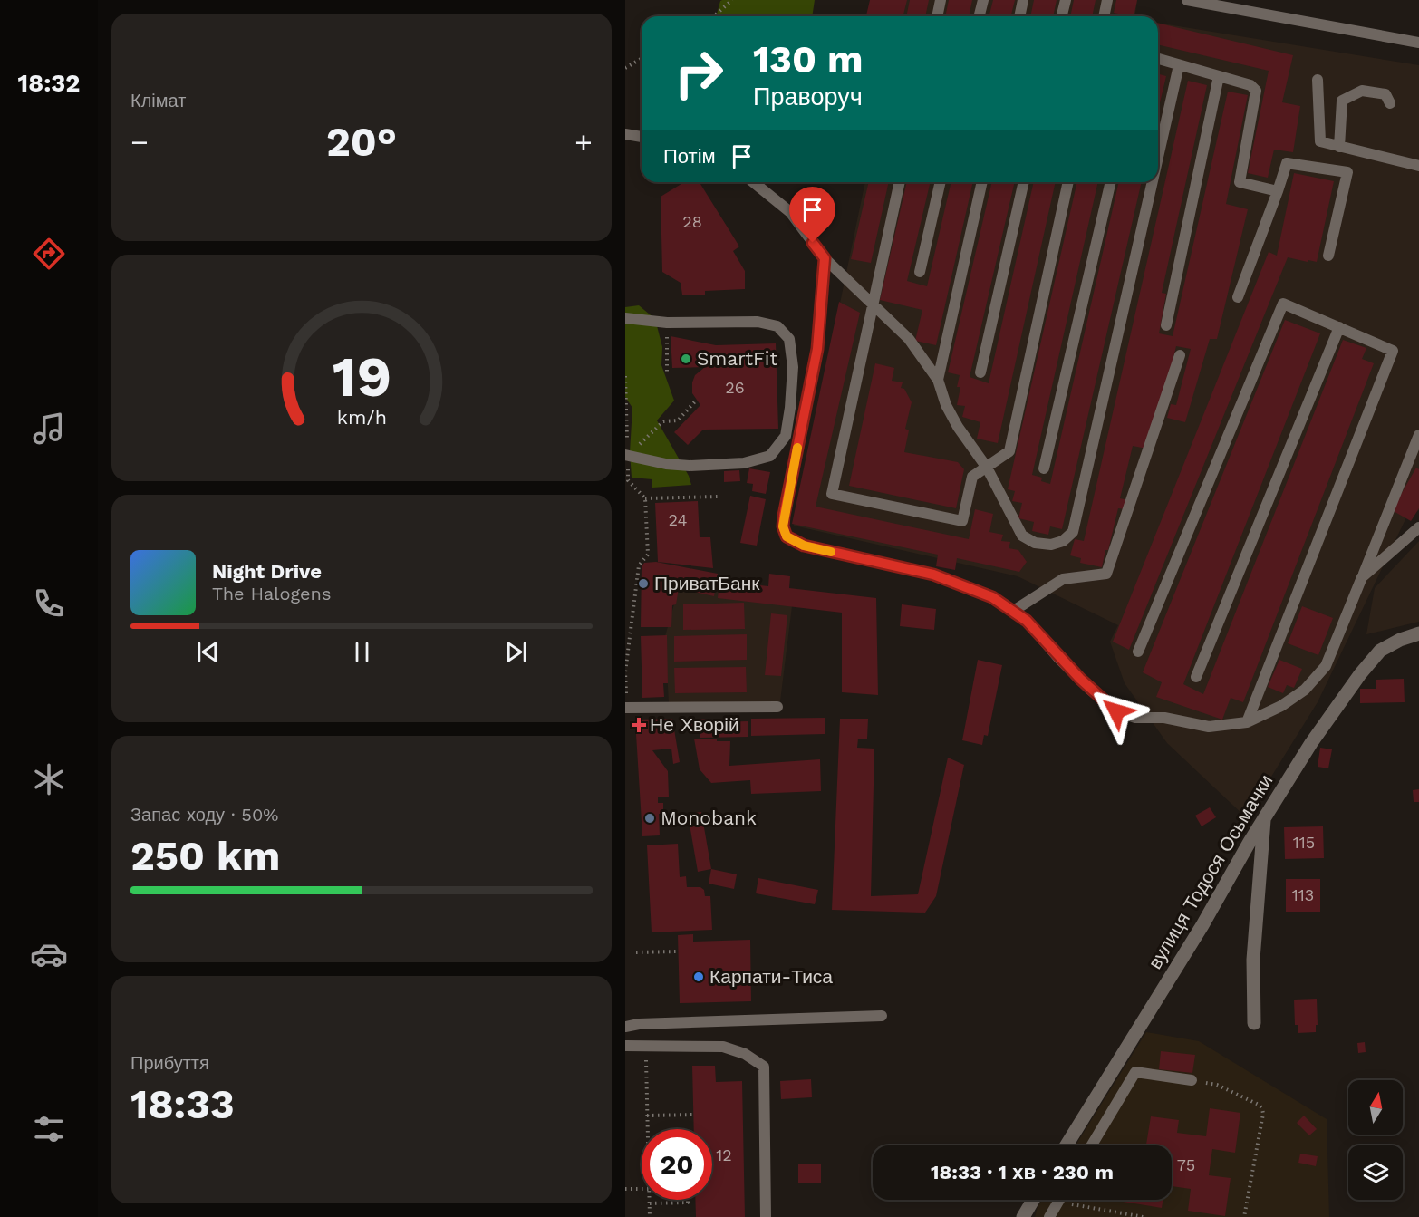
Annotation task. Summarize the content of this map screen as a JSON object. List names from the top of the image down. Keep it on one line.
{"streets":{"street":["вулиця Тодося Осьмачки"]},"places":{"other":["SmartFit","ПриватБанк","Monobank","Карпати-Тиса"],"health":["Не Хворій"]},"house_numbers":["28","26","24","115","113","12","75"],"north":"top","page":{"tabs":"18:32","tile":["Клімат",["Запас ходу · 50%","250 km"],["Прибуття","18:33"]],"turn":["130 m","Праворуч"],"heat":["−","20°","+"],"then":"Потім","song":["Night Drive","The Halogens"],"limit":"20","trip":"18:33 · 1 хв · 230 m","gauge":["19","km/h"]}}
